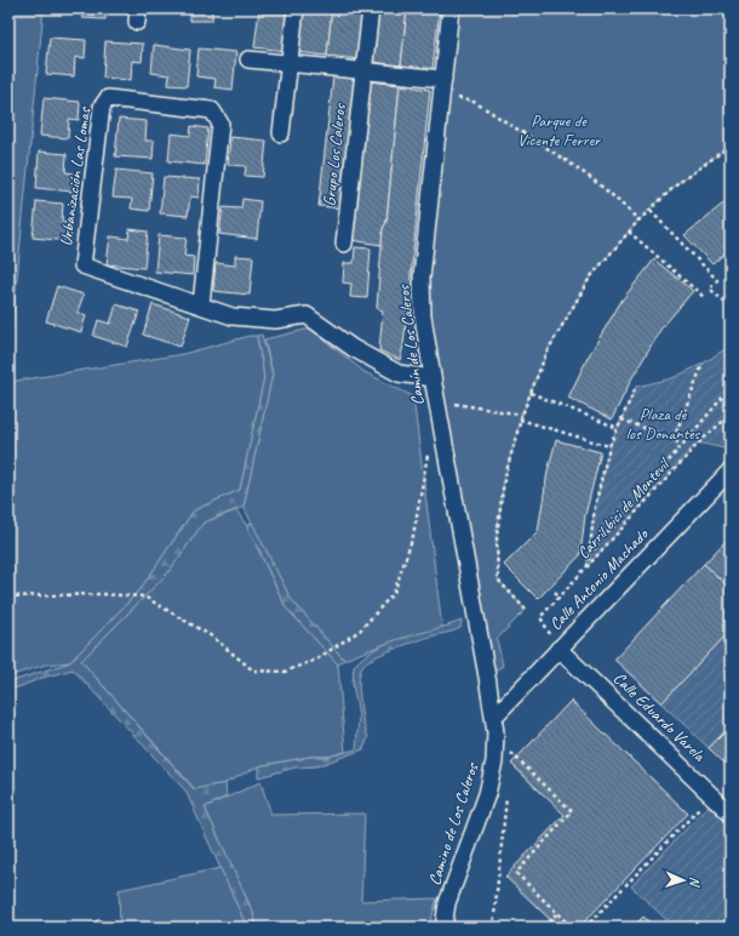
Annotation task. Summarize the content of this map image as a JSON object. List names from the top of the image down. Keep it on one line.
{"streets":{"street":["Grupo Los Caleros","Urbanización Las Lomas","Camín de Los Caleros","Calle Antonio Machado","Calle Eduardo Varela","Camino de Los Caleros"],"path":["Carril bici de Montevil"]},"crossings":[["Urbanización Las Lomas","Camín de Los Caleros"],["Camín de Los Caleros","Camino de Los Caleros"],["Calle Antonio Machado","Calle Eduardo Varela"],["Calle Antonio Machado","Camino de Los Caleros"]],"parks":["Parque de Vicente Ferrer","Plaza de los Donantes"],"north":"right"}
